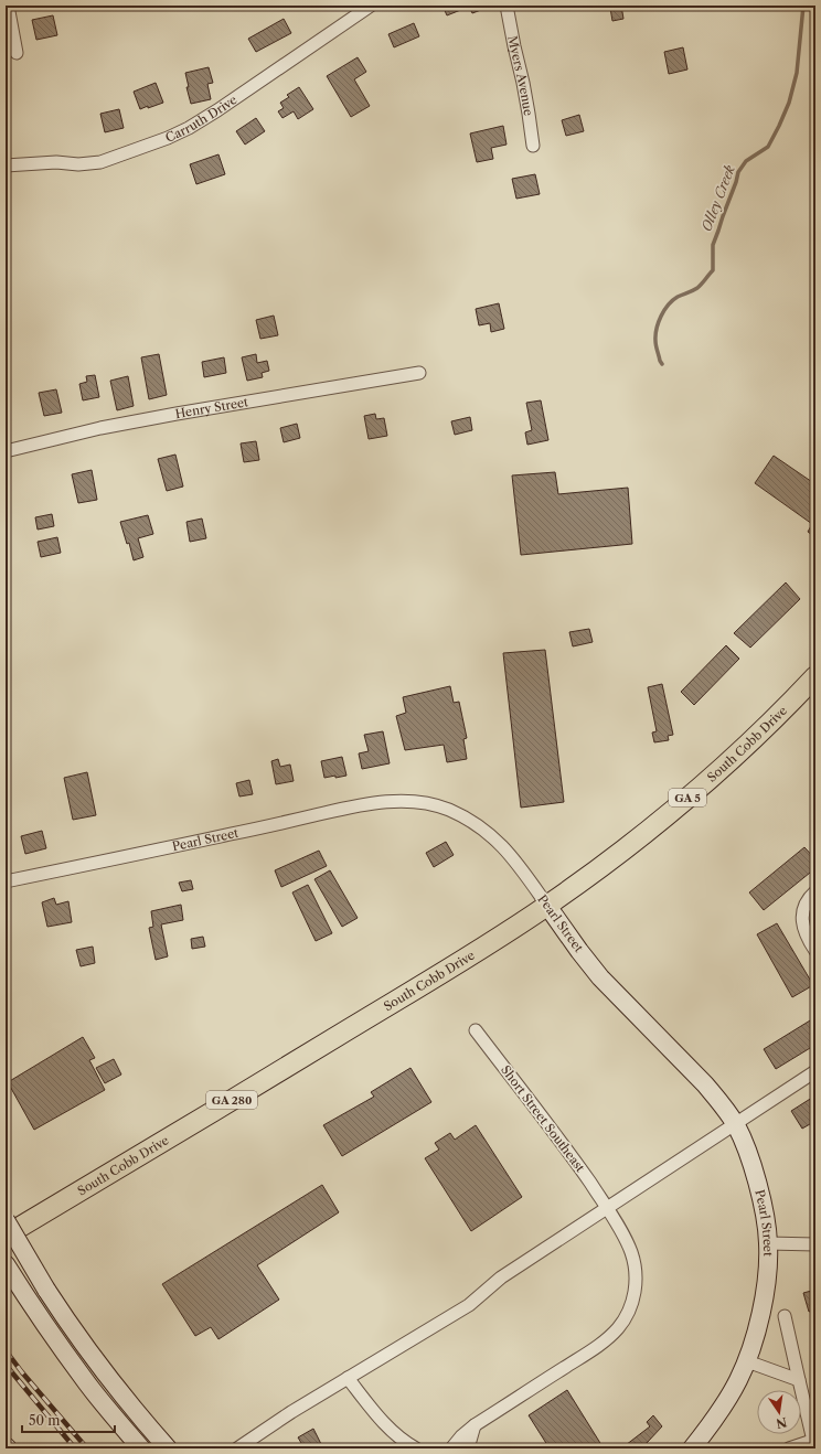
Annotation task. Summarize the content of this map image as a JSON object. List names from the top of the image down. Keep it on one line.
{"streets":{"main road":["South Cobb Drive","GA 5","GA 280"],"street":["Myers Avenue","Carruth Drive","Henry Street","Pearl Street","Short Street Southeast"]},"crossings":[["South Cobb Drive","Pearl Street"]],"water":["Olley Creek"],"scale_bar":"50 m","north":"bottom"}
